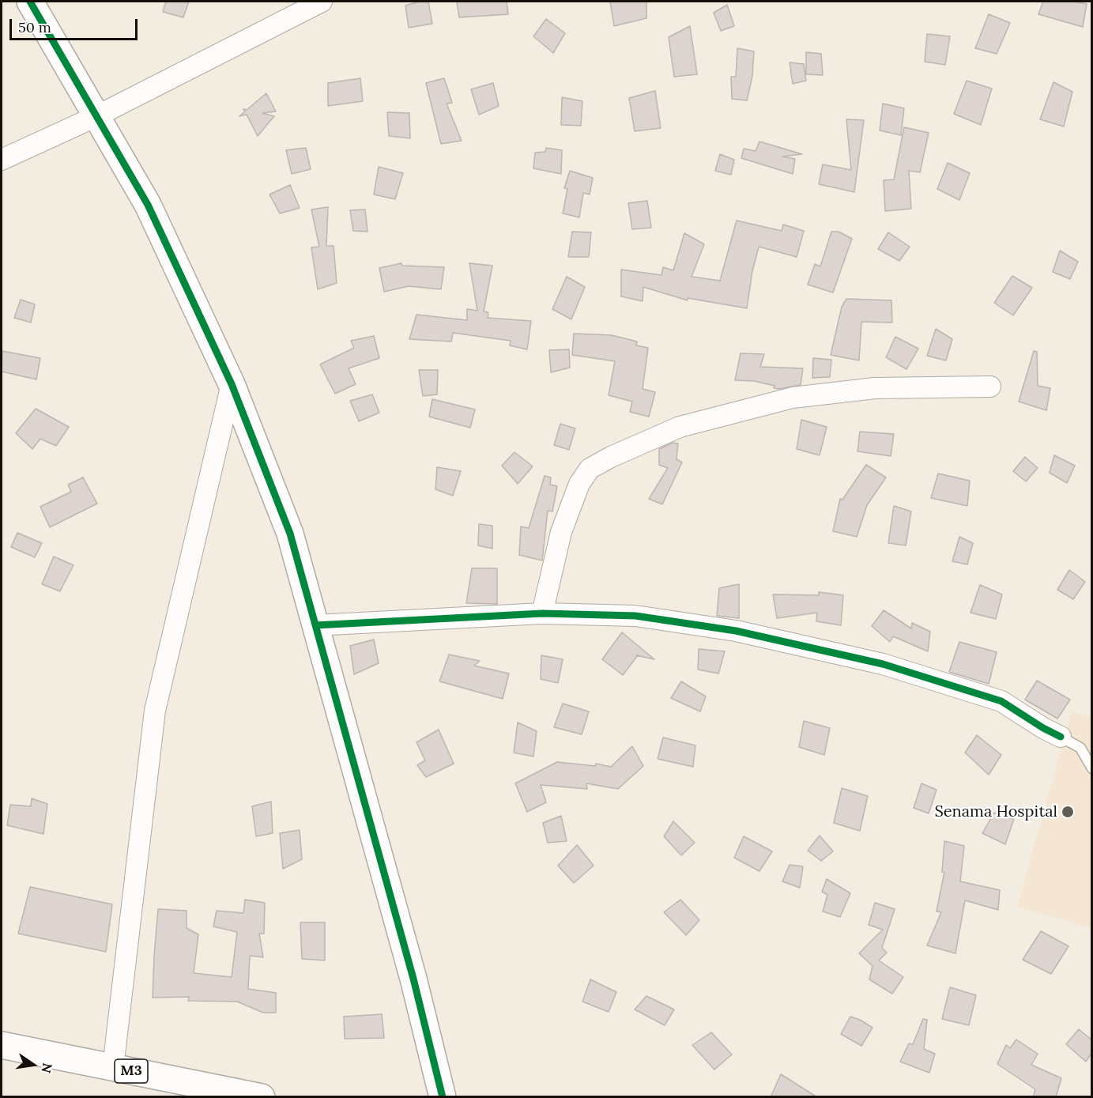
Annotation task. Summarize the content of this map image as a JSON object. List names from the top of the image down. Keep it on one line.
{"streets":{"street":["M3"]},"places":["Senama Hospital"],"scale_bar":"50 m","north":"right"}
